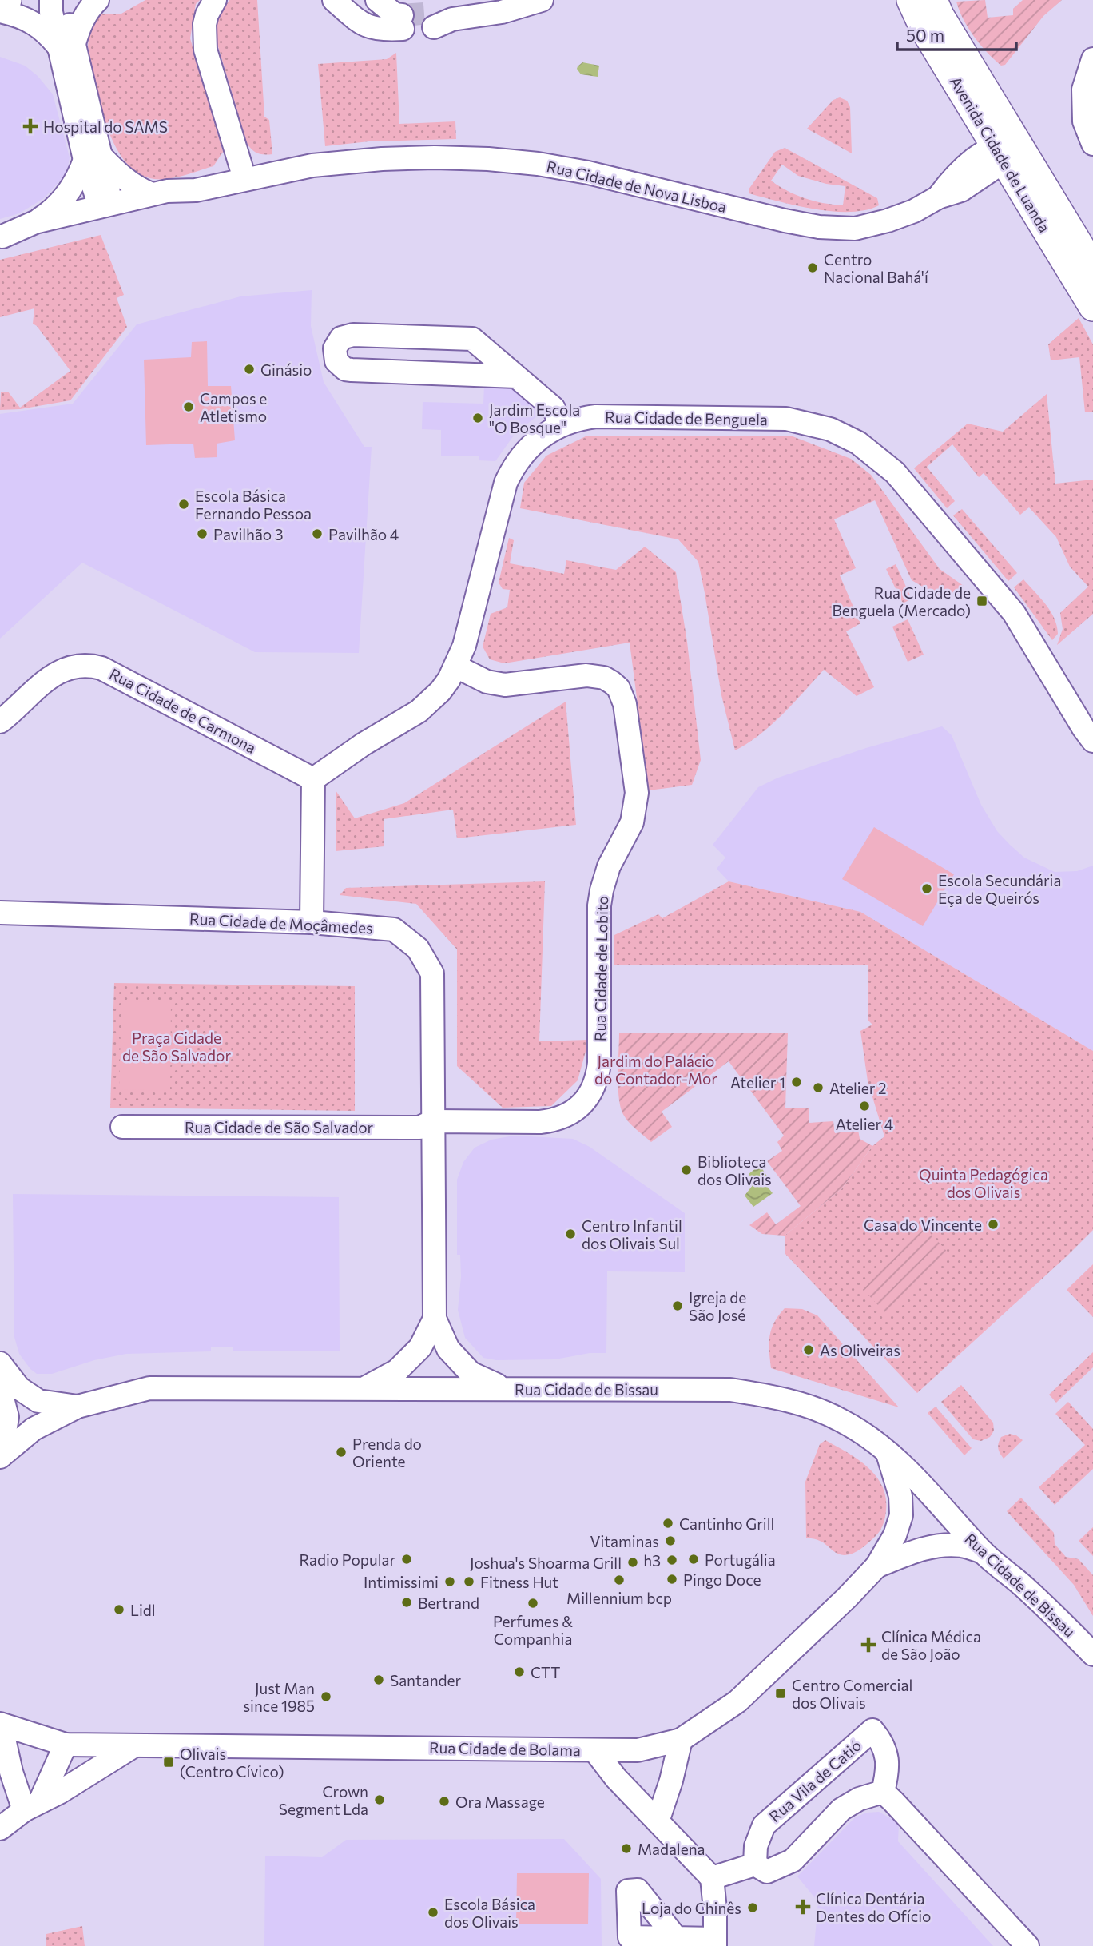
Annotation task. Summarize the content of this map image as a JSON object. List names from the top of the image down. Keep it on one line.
{"streets":{"main road":["Avenida Cidade de Luanda"],"street":["Rua Cidade de Nova Lisboa","Rua Cidade de Benguela","Rua Cidade de Carmona","Rua Cidade de Moçâmedes","Rua Cidade de Lobito","Rua Cidade de São Salvador","Rua Cidade de Bissau","Rua Cidade de Bolama","Rua Vila de Catió"]},"crossings":[["Avenida Cidade de Luanda","Rua Cidade de Nova Lisboa"],["Rua Cidade de Benguela","Rua Cidade de Carmona"],["Rua Cidade de Benguela","Rua Cidade de Lobito"],["Rua Cidade de Moçâmedes","Rua Cidade de Lobito"],["Rua Cidade de Moçâmedes","Rua Cidade de São Salvador"],["Rua Cidade de Moçâmedes","Rua Cidade de Bissau"],["Rua Cidade de Lobito","Rua Cidade de São Salvador"],["Rua Cidade de Bissau","Rua Cidade de Bolama"]],"parks":["Praça Cidade de São Salvador","Jardim do Palácio do Contador-Mor","Quinta Pedagógica dos Olivais"],"places":{"health":["Hospital do SAMS","Clínica Médica de São João","Clínica Dentária Dentes do Ofício"],"other":["Centro Nacional Bahá'í","Ginásio","Campos e Atletismo","Jardim Escola \"O Bosque\"","Escola Básica Fernando Pessoa","Pavilhão 3","Pavilhão 4","Escola Secundária Eça de Queirós","Atelier 1","Atelier 2","Atelier 4","Biblioteca dos Olivais","Casa do Vincente","Centro Infantil dos Olivais Sul","Igreja de São José","As Oliveiras","Prenda do Oriente","Cantinho Grill","Vitaminas","Radio Popular","Portugália","h3","Joshua's Shoarma Grill","Pingo Doce","Millennium bcp","Intimissimi","Fitness Hut","Bertrand","Perfumes & Companhia","Lidl","CTT","Santander","Just Man since 1985","Crown Segment Lda","Ora Massage","Madalena","Loja do Chinês","Escola Básica dos Olivais"],"transit":["Rua Cidade de Benguela (Mercado)","Centro Comercial dos Olivais","Olivais (Centro Cívico)"]},"scale_bar":"50 m"}
